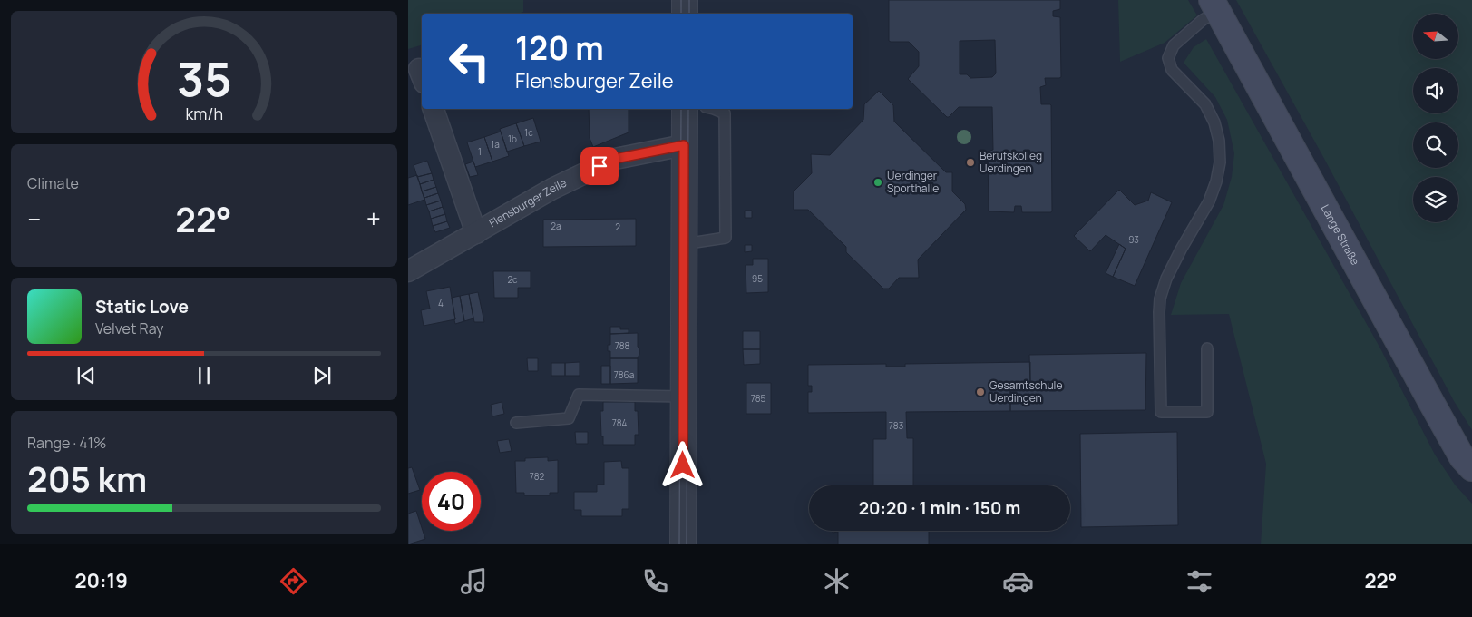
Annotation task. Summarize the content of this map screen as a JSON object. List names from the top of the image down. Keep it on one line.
{"streets":{"main road":["Lange Straße"],"street":["Flensburger Zeile"]},"places":["Berufskolleg Uerdingen","Uerdinger Sporthalle","Gesamtschule Uerdingen"],"house_numbers":["1c","1b","1a","1","2a","2","93","95","2c","4","788","786a","785","784","783","782"],"north":"left","page":{"turn":["120 m","Flensburger Zeile"],"tile":["Climate",["Range · 41%","205 km"]],"heat":["−","22°","+"],"song":["Static Love","Velvet Ray"],"limit":"40","trip":"20:20 · 1 min · 150 m","tabs":["20:19","22°"],"gauge":["35","km/h"]}}
